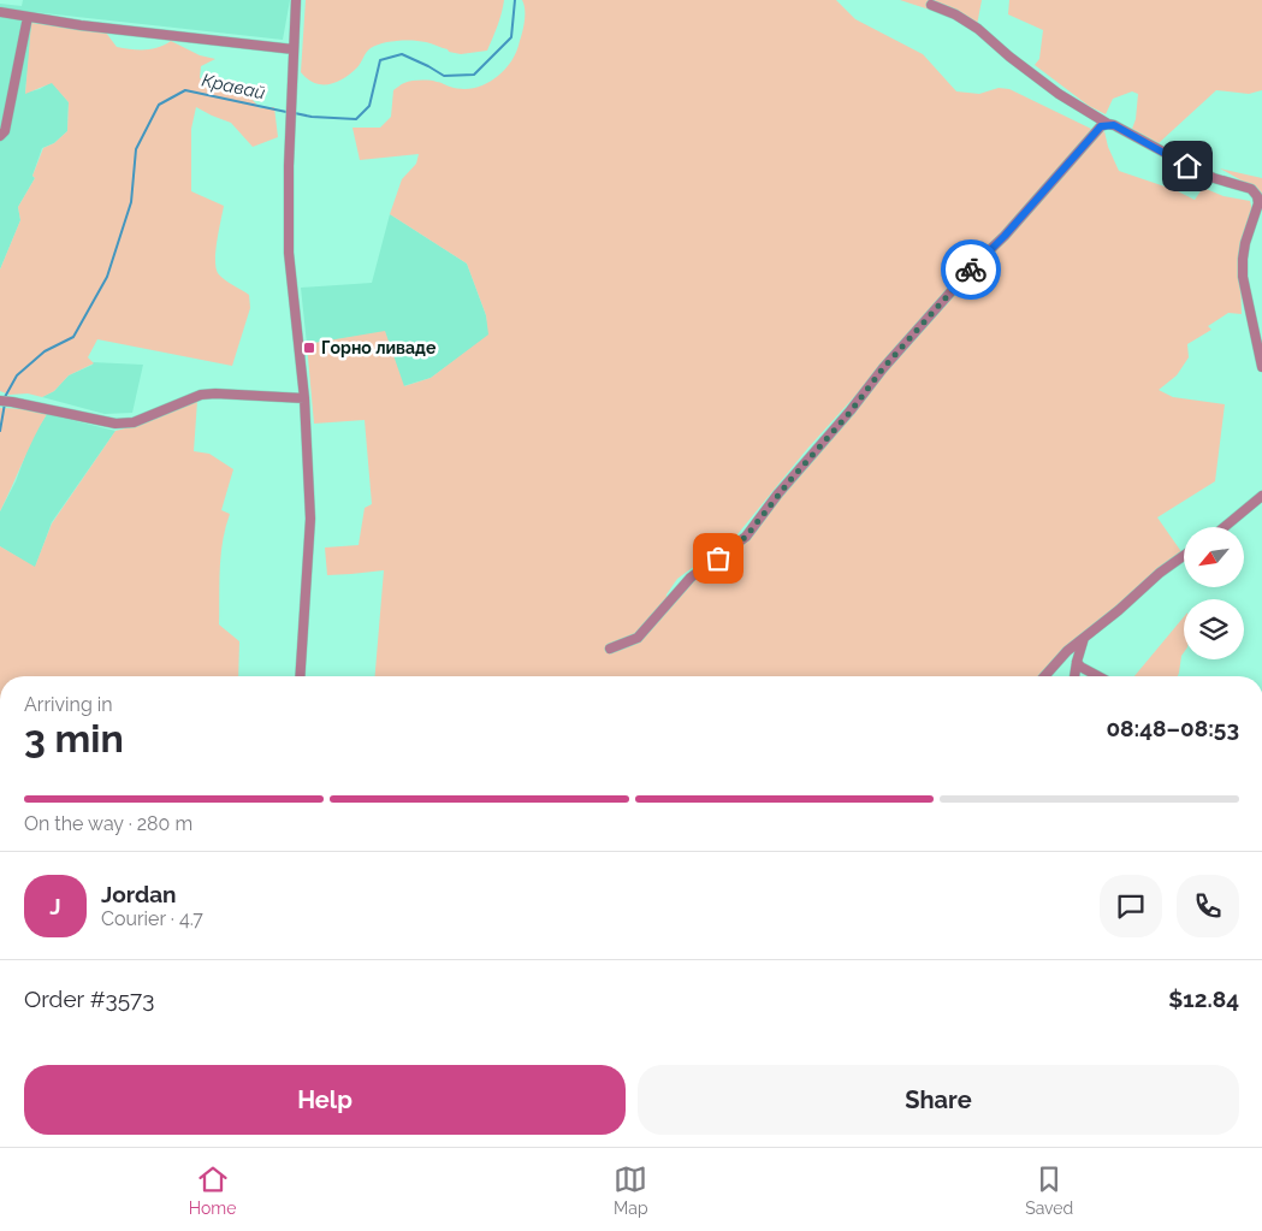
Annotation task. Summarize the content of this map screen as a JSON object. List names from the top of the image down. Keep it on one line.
{"water":["Кравай"],"places":{"transit":["Горно ливаде"]},"north":"bottom left","page":{"heading":["3 min","Arriving in","08:48–08:53"],"panel":["Jordan","Courier · 4.7","Order #3573","$12.84"],"bar":"On the way · 280 m","round":"J","buttons":["Help","Share"],"tabs":["Home","Map","Saved"]}}
